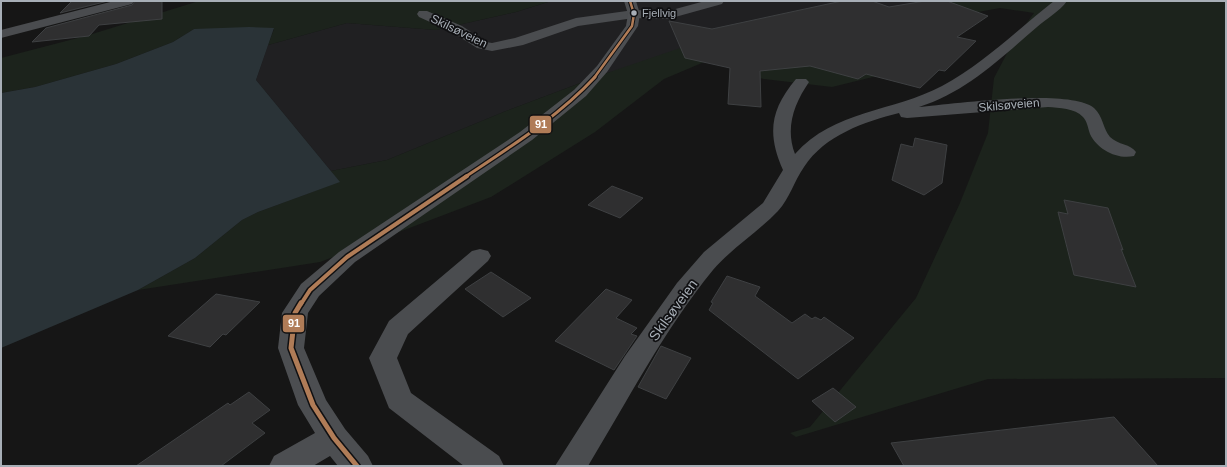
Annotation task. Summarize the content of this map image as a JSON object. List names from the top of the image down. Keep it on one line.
{"streets":{"street":["Skilsøveien"]},"places":["Fjellvig"],"lines":["transit line 91"]}
